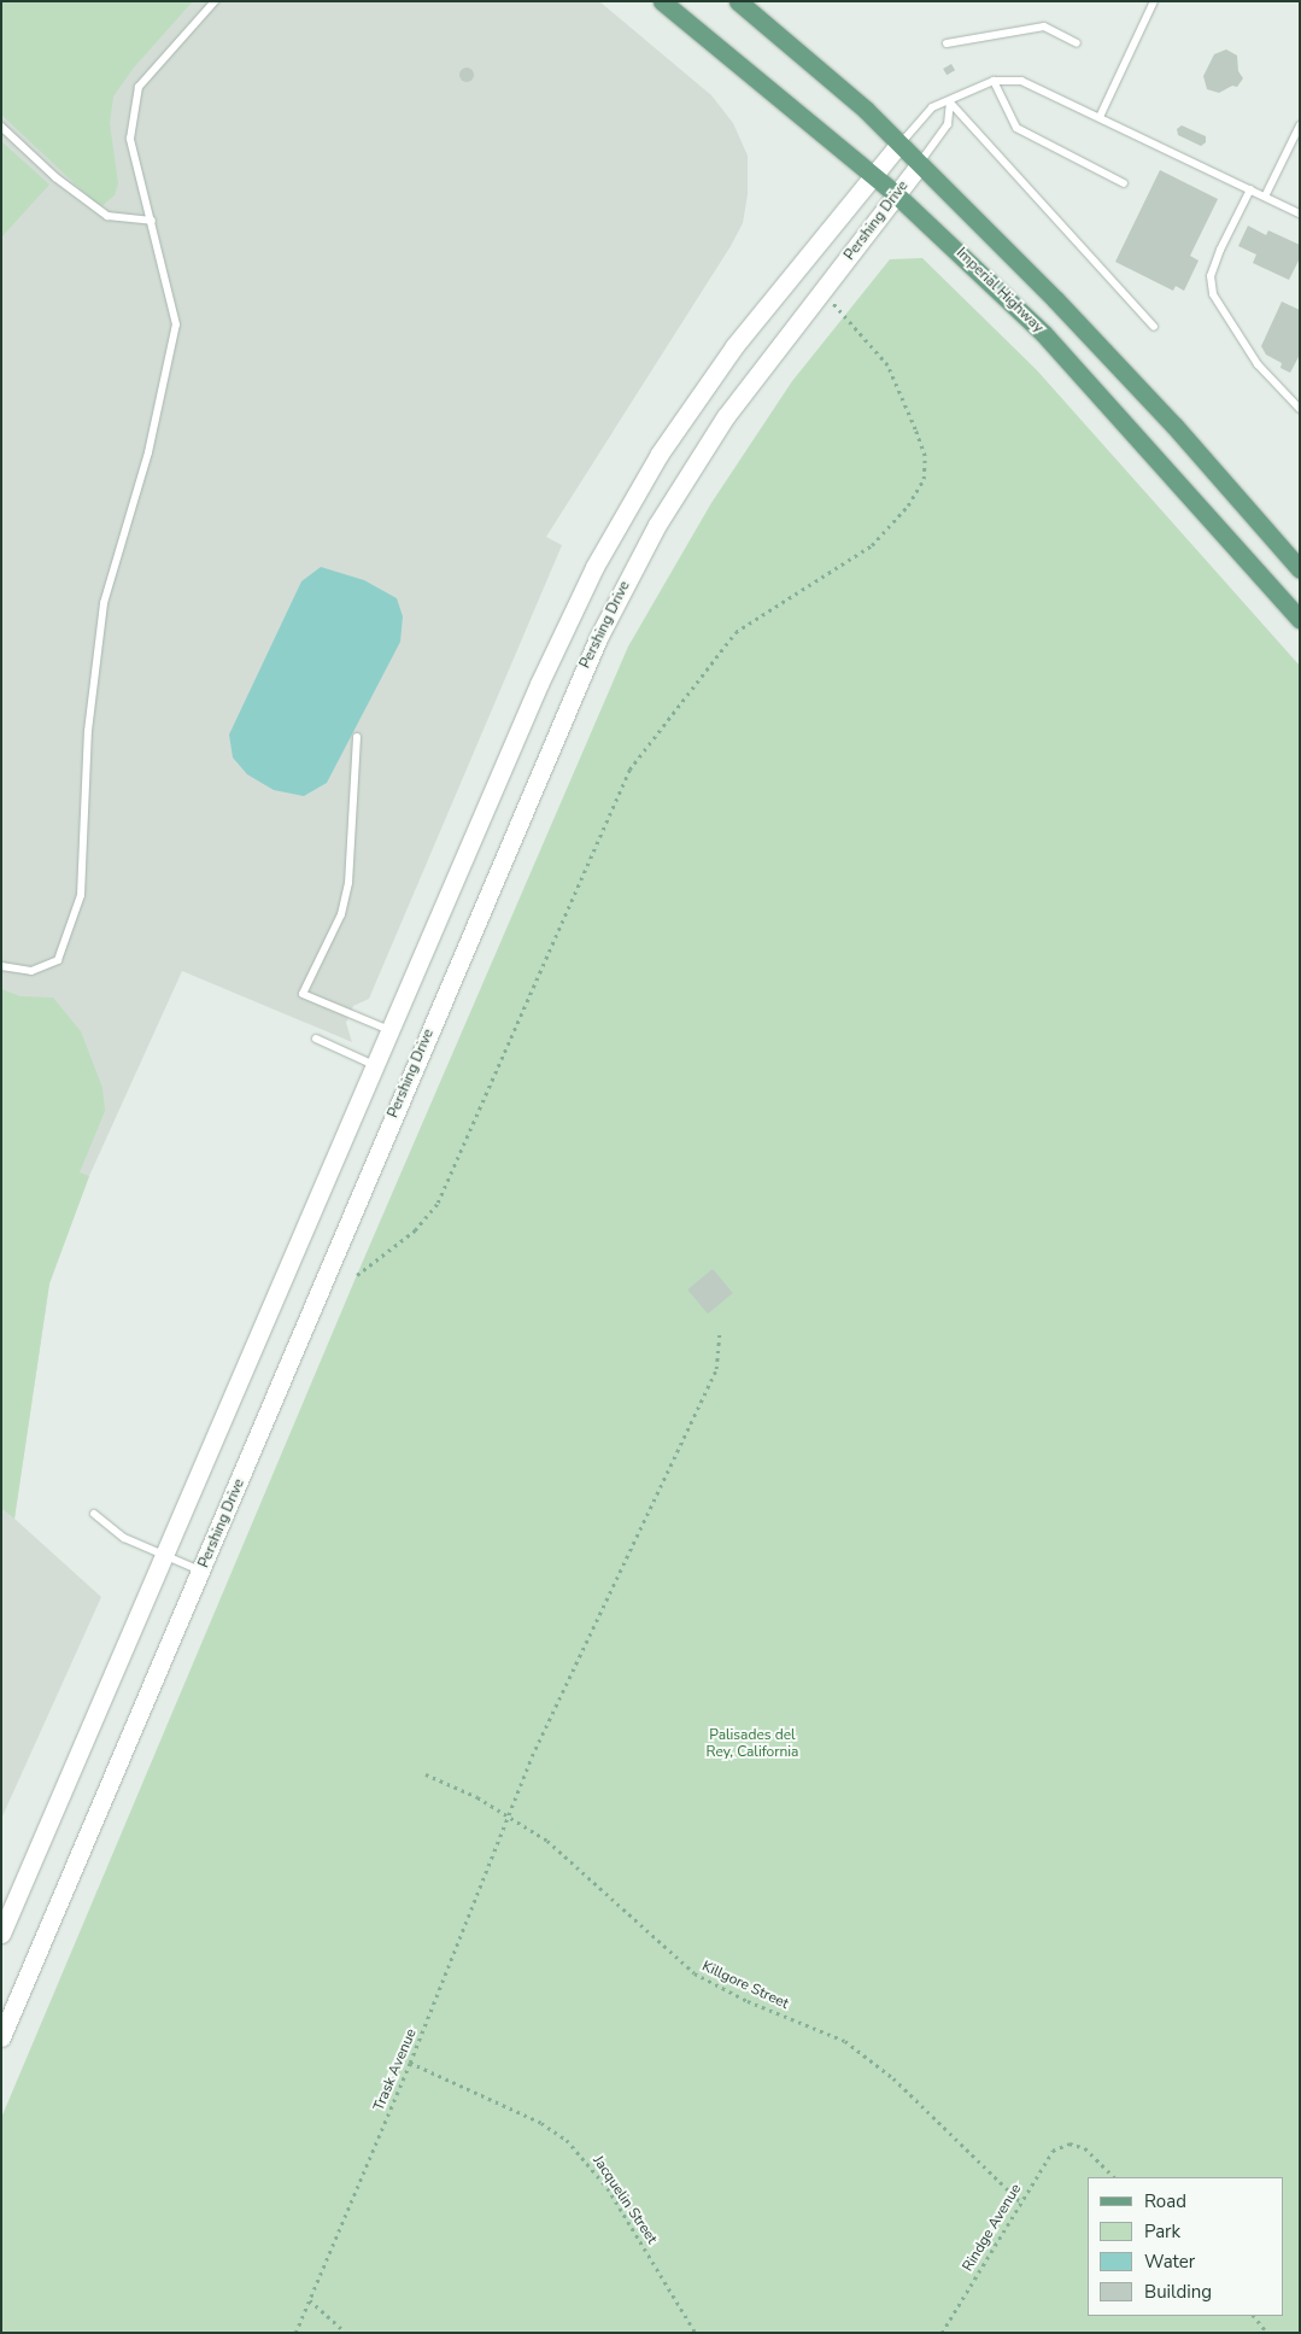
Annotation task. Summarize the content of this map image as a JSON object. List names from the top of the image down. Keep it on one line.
{"streets":{"main road":["Pershing Drive","Imperial Highway"],"path":["Killgore Street","Trask Avenue","Jacquelin Street","Rindge Avenue"]},"crossings":[["Pershing Drive","Imperial Highway"],["Killgore Street","Trask Avenue"],["Killgore Street","Rindge Avenue"],["Trask Avenue","Jacquelin Street"]],"parks":["Palisades del Rey, California"],"legend":["Road","Park","Water","Building"]}
